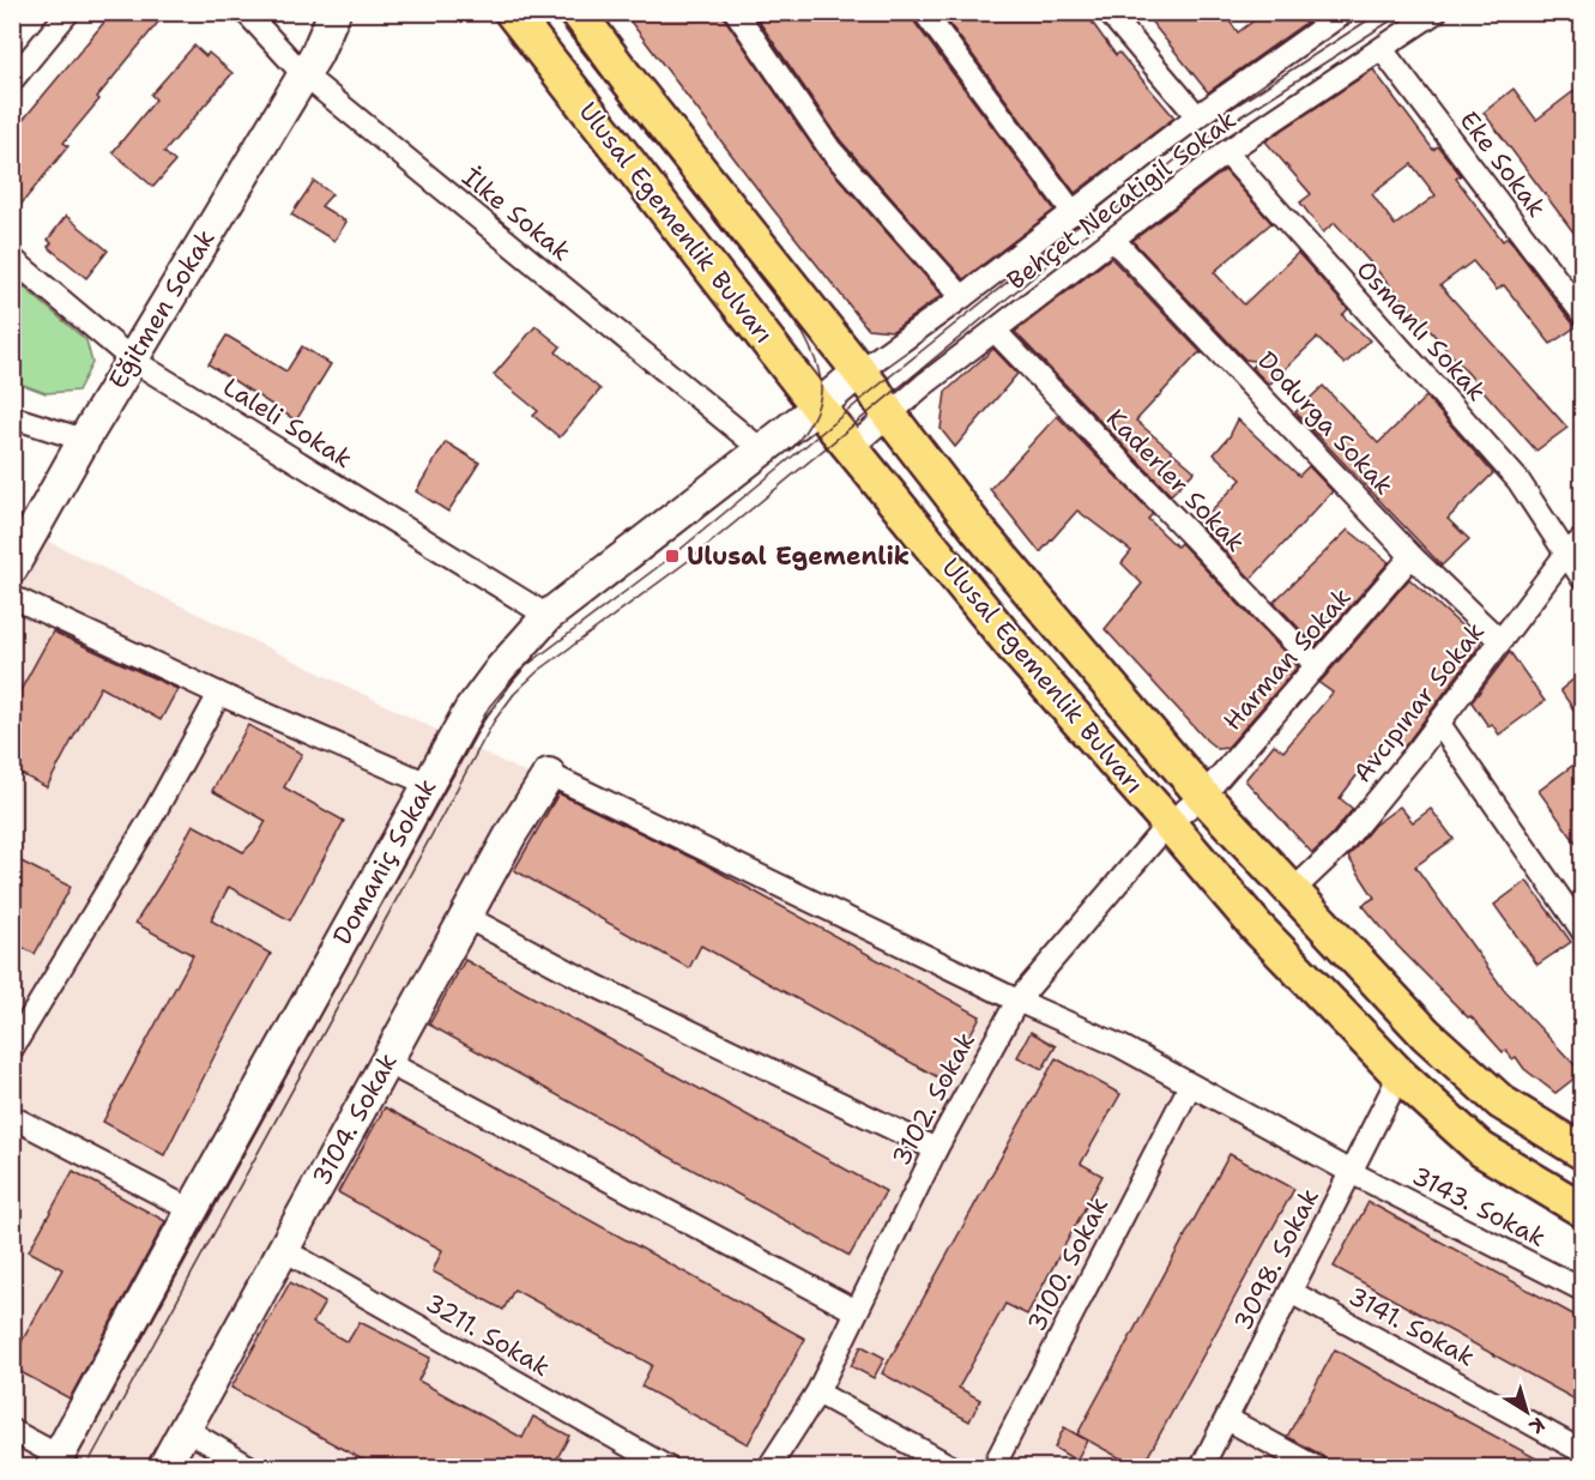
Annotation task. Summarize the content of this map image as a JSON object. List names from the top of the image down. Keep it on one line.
{"streets":{"main road":["Ulusal Egemenlik Bulvarı"],"street":["Eke Sokak","Behçet Necatigil Sokak","İlke Sokak","Eğitmen Sokak","Osmanlı Sokak","Laleli Sokak","Dodurga Sokak","Kaderler Sokak","Harman Sokak","Avcıpınar Sokak","Domaniç Sokak","3102. Sokak","3104. Sokak","3143. Sokak","3098. Sokak","3100. Sokak","3141. Sokak","3211. Sokak"]},"crossings":[["Eke Sokak","Behçet Necatigil Sokak"],["Behçet Necatigil Sokak","Ulusal Egemenlik Bulvarı"],["Behçet Necatigil Sokak","Osmanlı Sokak"],["Behçet Necatigil Sokak","Dodurga Sokak"],["Behçet Necatigil Sokak","Kaderler Sokak"],["İlke Sokak","Eğitmen Sokak"],["İlke Sokak","Domaniç Sokak"],["Ulusal Egemenlik Bulvarı","Harman Sokak"],["Ulusal Egemenlik Bulvarı","Avcıpınar Sokak"],["Ulusal Egemenlik Bulvarı","Domaniç Sokak"],["Ulusal Egemenlik Bulvarı","3102. Sokak"],["Ulusal Egemenlik Bulvarı","3098. Sokak"],["Eğitmen Sokak","Laleli Sokak"],["Osmanlı Sokak","Avcıpınar Sokak"],["Laleli Sokak","Domaniç Sokak"],["Dodurga Sokak","Harman Sokak"],["Dodurga Sokak","Avcıpınar Sokak"],["Kaderler Sokak","Harman Sokak"],["Harman Sokak","3102. Sokak"],["3102. Sokak","3143. Sokak"],["3104. Sokak","3143. Sokak"],["3104. Sokak","3211. Sokak"],["3143. Sokak","3098. Sokak"],["3143. Sokak","3100. Sokak"],["3098. Sokak","3141. Sokak"]],"places":{"transit":["Ulusal Egemenlik"]},"north":"bottom right"}
